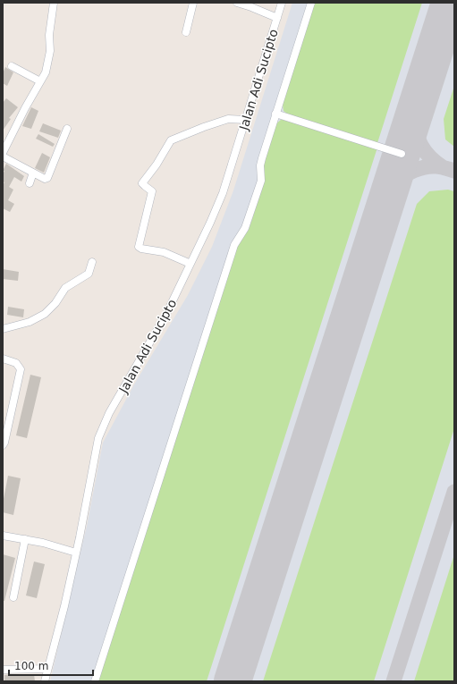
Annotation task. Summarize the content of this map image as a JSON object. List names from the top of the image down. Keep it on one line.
{"streets":{"street":["Jalan Adi Sucipto"]},"scale_bar":"100 m"}
